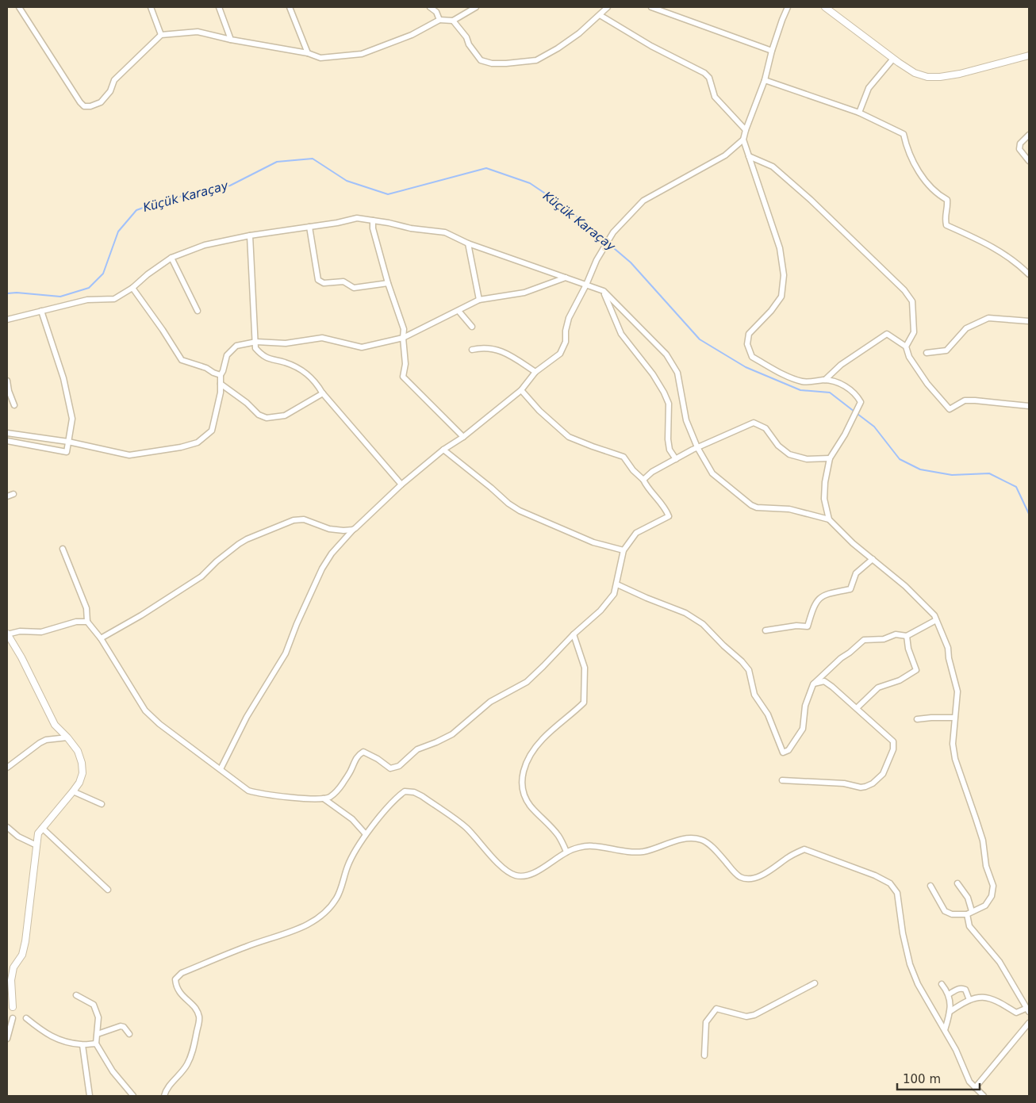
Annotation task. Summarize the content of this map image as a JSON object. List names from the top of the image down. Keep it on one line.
{"water":["Küçük Karaçay"],"scale_bar":"100 m"}
